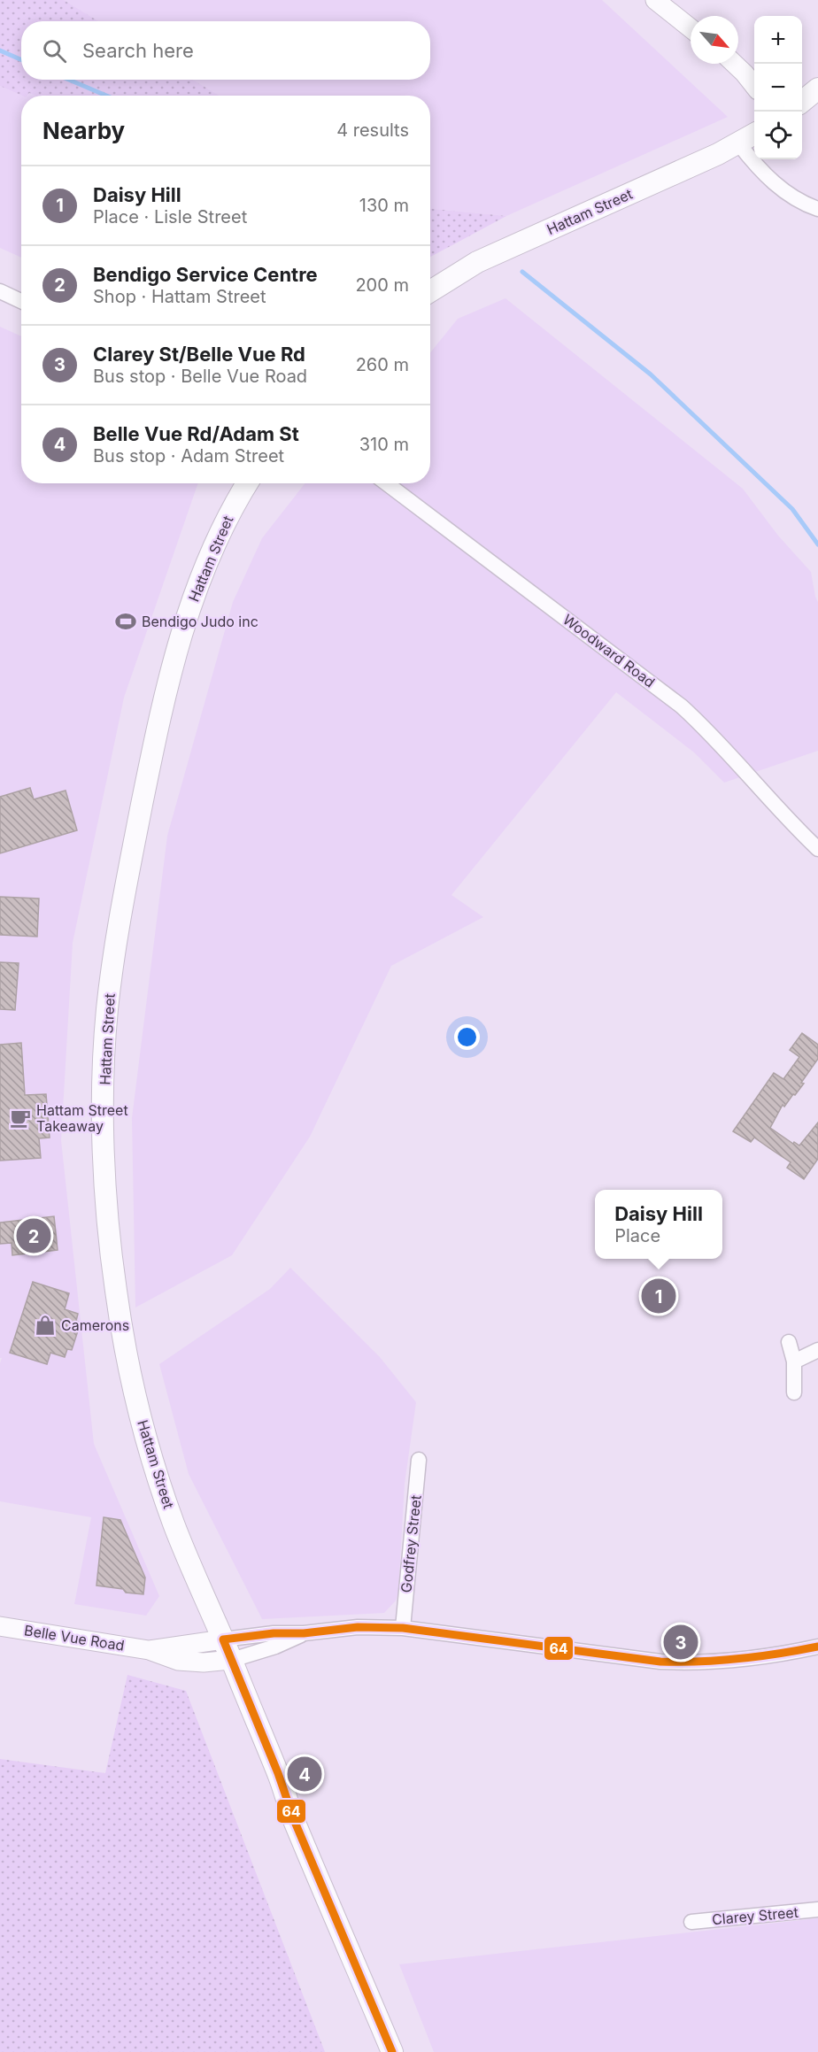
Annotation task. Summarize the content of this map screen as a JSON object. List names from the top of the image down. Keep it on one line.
{"streets":{"main road":["Hattam Street"],"street":["Woodward Road","Godfrey Street","Belle Vue Road","Clarey Street"]},"crossings":[["Hattam Street","Belle Vue Road"],["Godfrey Street","Belle Vue Road"]],"places":{"sports":["Bendigo Judo inc"],"cafe":["Hattam Street Takeaway"],"shop":["Camerons"]},"lines":["transit line 64"],"north":"bottom right","page":{"map_buttons":["+","−"],"search":"Search here","heading":["Nearby","4 results"],"list":[{"mark":"1","name":"Daisy Hill","note":"Place · Lisle Street","value":"130 m"},{"mark":"2","name":"Bendigo Service Centre","note":"Shop · Hattam Street","value":"200 m"},{"mark":"3","name":"Clarey St/Belle Vue Rd","note":"Bus stop · Belle Vue Road","value":"260 m"},{"mark":"4","name":"Belle Vue Rd/Adam St","note":"Bus stop · Adam Street","value":"310 m"}],"popup":["Daisy Hill","Place"],"pins":["2","1","3","4"]}}
